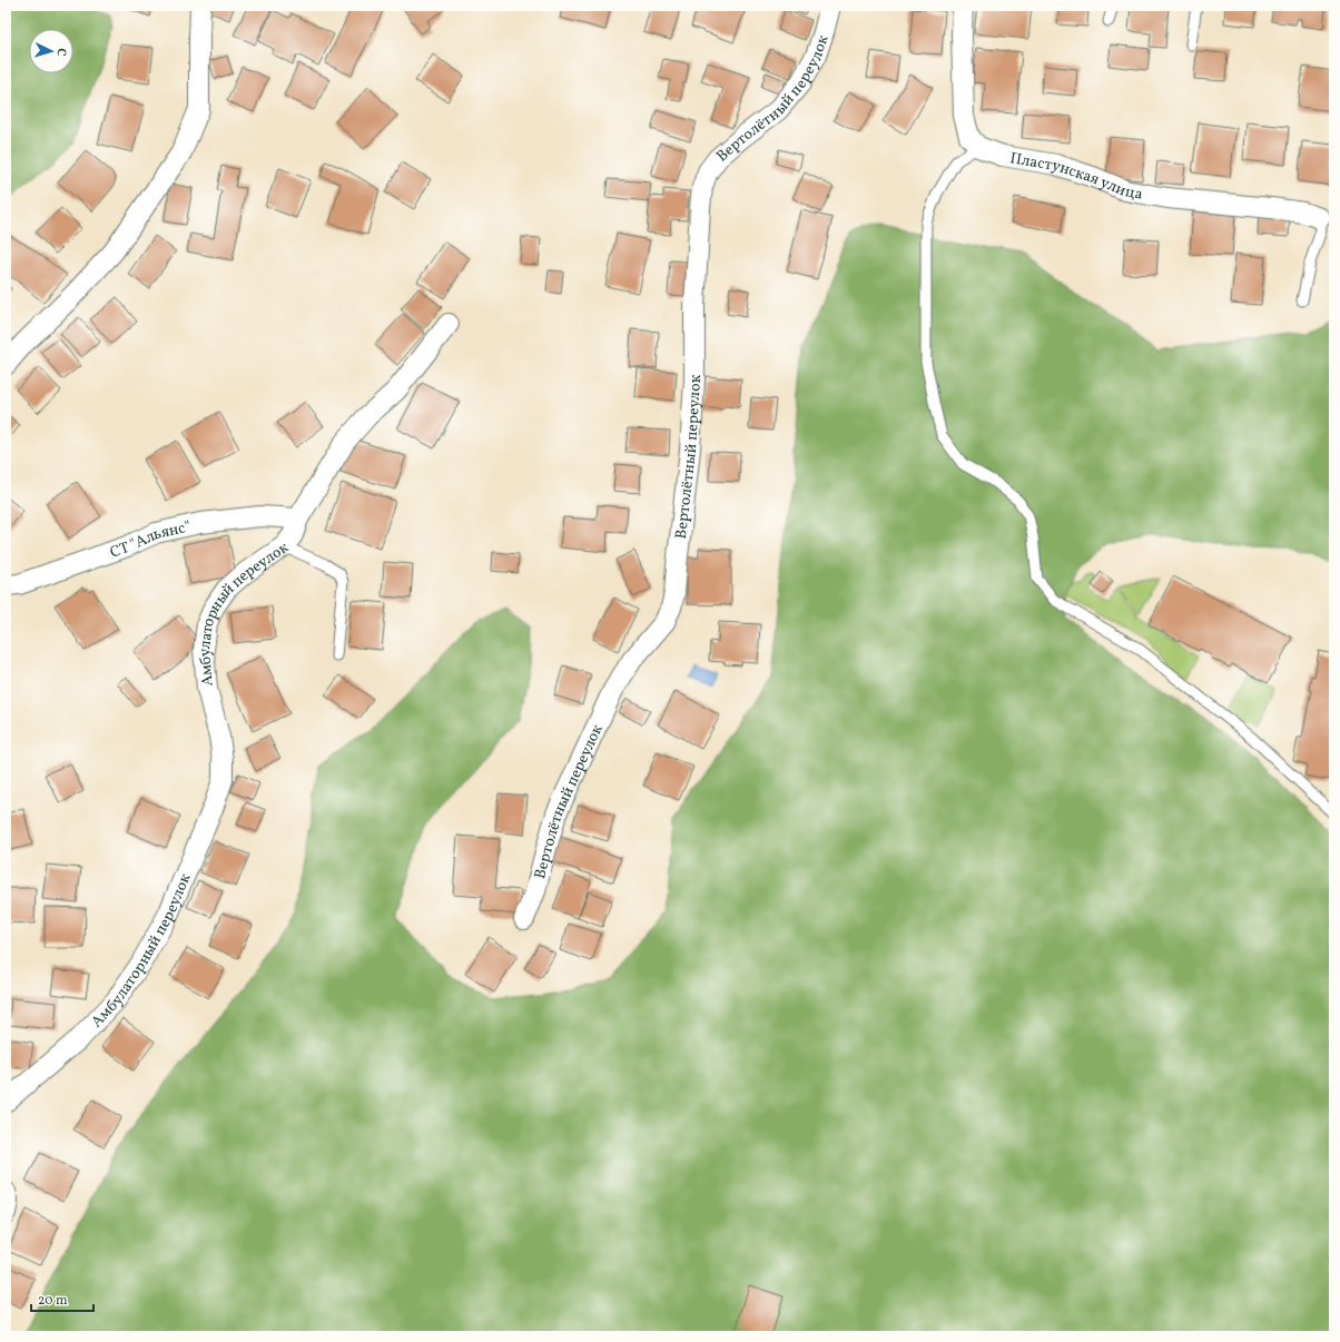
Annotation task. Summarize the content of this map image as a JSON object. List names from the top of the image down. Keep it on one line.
{"streets":{"street":["Вертолётный переулок","Пластунская улица","СТ \"Альянс\"","Амбулаторный переулок"]},"crossings":[["СТ \"Альянс\"","Амбулаторный переулок"]],"scale_bar":"20 m","north":"right"}
